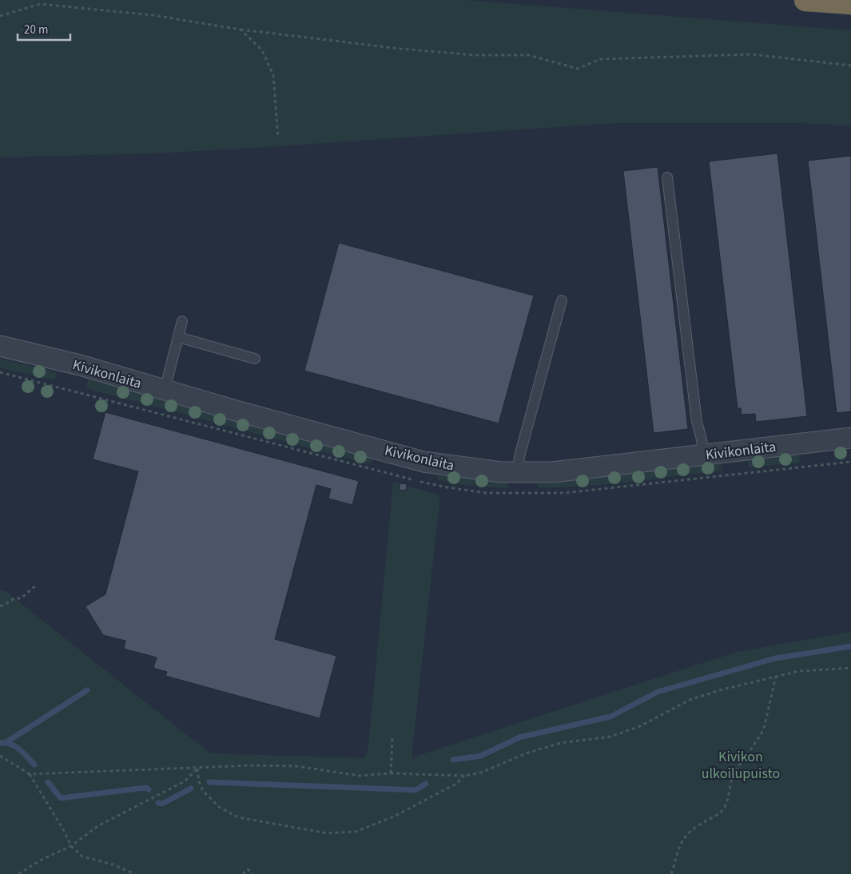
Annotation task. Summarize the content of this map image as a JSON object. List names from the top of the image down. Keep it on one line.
{"streets":{"street":["Kivikonlaita"]},"parks":["Kivikon ulkoilupuisto"],"scale_bar":"20 m"}
